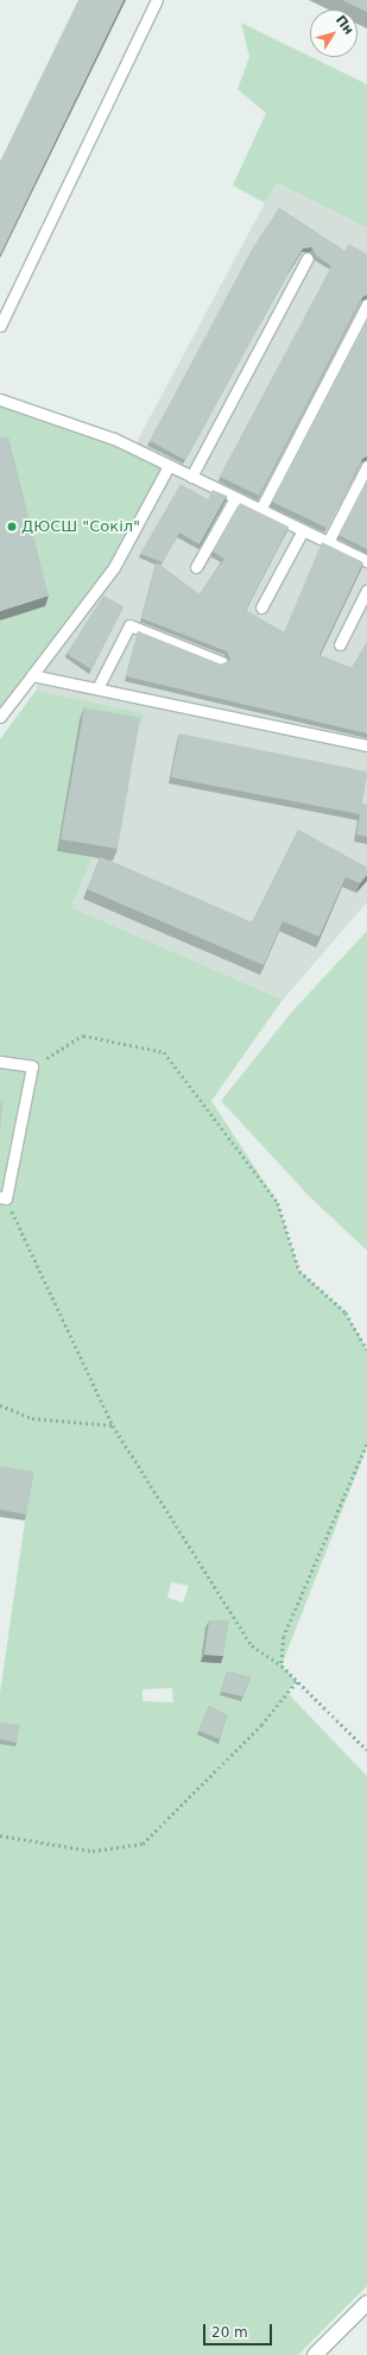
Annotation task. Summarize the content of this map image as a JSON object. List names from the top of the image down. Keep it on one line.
{"places":["ДЮСШ \"Сокіл\""],"scale_bar":"20 m","north":"top right"}
